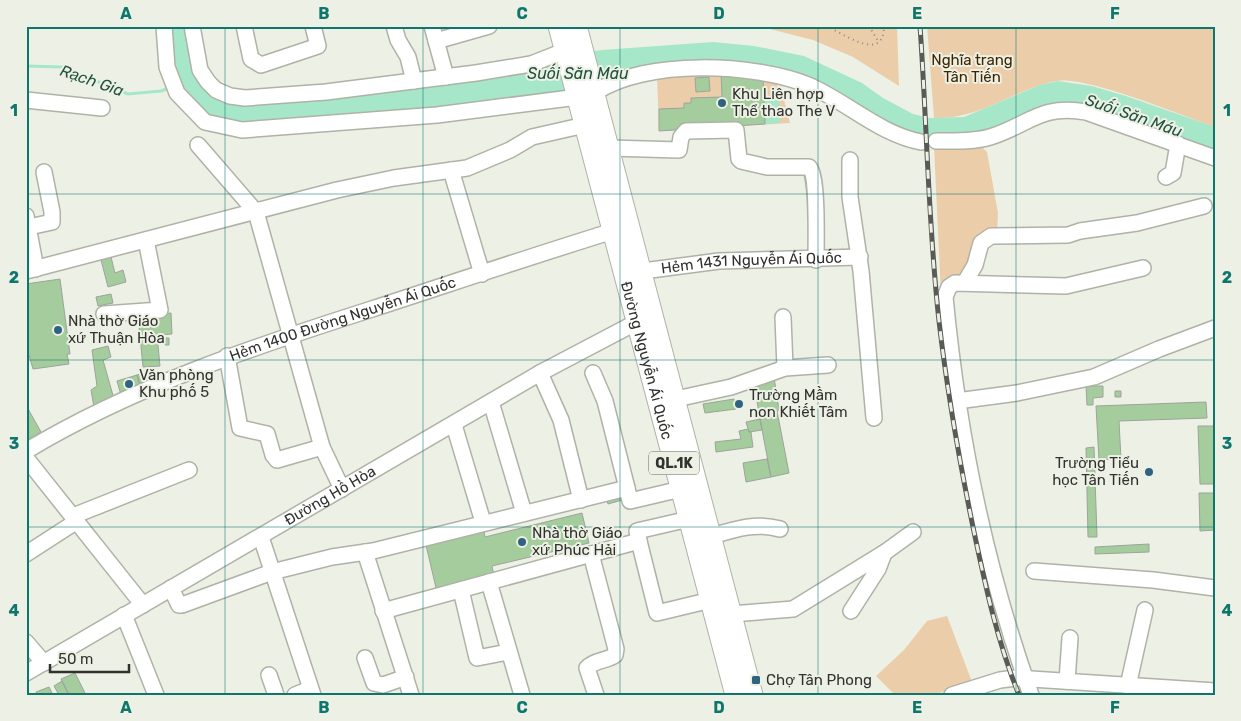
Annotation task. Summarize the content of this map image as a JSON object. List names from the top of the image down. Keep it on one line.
{"streets":{"main road":["Đường Nguyễn Ái Quốc","QL.1K"],"street":["Hẻm 1431 Nguyễn Ái Quốc","Hẻm 1400 Đường Nguyễn Ái Quốc","Đường Hồ Hòa"]},"crossings":[["Hẻm 1431 Nguyễn Ái Quốc","Đường Nguyễn Ái Quốc"],["Hẻm 1400 Đường Nguyễn Ái Quốc","Đường Nguyễn Ái Quốc"],["Đường Nguyễn Ái Quốc","Đường Hồ Hòa"]],"water":["Suối Săn Máu","Rạch Gia"],"parks":["Nghĩa trang Tân Tiến"],"places":{"other":["Khu Liên hợp Thể thao The V","Nhà thờ Giáo xứ Thuận Hòa","Văn phòng Khu phố 5","Trường Mầm non Khiết Tâm","Trường Tiểu học Tân Tiến","Nhà thờ Giáo xứ Phúc Hải"],"transit":["Chợ Tân Phong"]},"scale_bar":"50 m","grid":{"columns":["A","B","C","D","E","F"],"rows":["1","2","3","4"]}}
